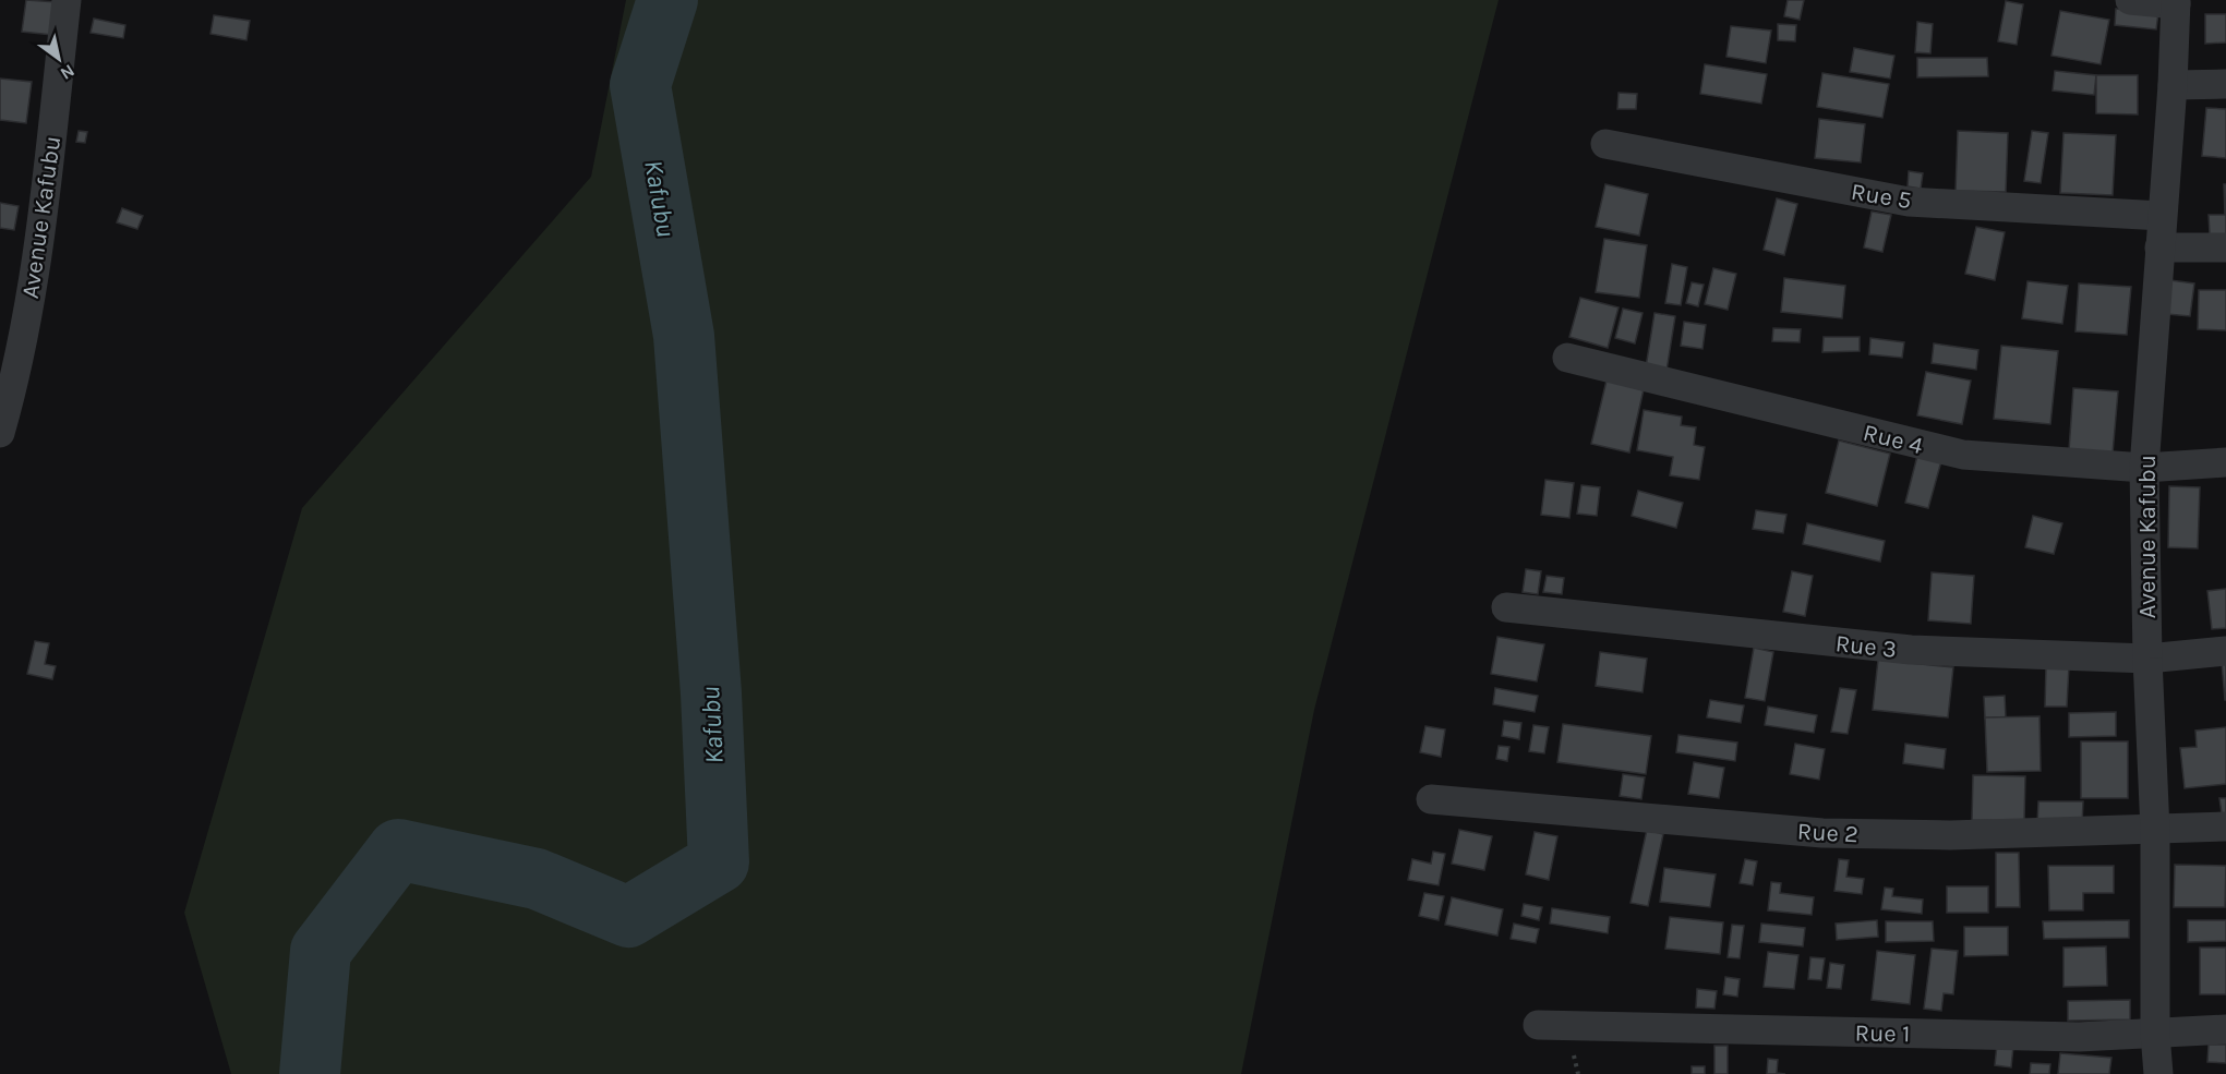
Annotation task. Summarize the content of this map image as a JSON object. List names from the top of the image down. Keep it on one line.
{"streets":{"street":["Rue 5","Avenue Kafubu","Rue 4","Rue 3","Rue 2","Rue 1"]},"crossings":[["Rue 5","Avenue Kafubu"],["Avenue Kafubu","Rue 4"],["Avenue Kafubu","Rue 3"],["Avenue Kafubu","Rue 2"],["Avenue Kafubu","Rue 1"]],"water":["Kafubu"],"north":"bottom right"}
